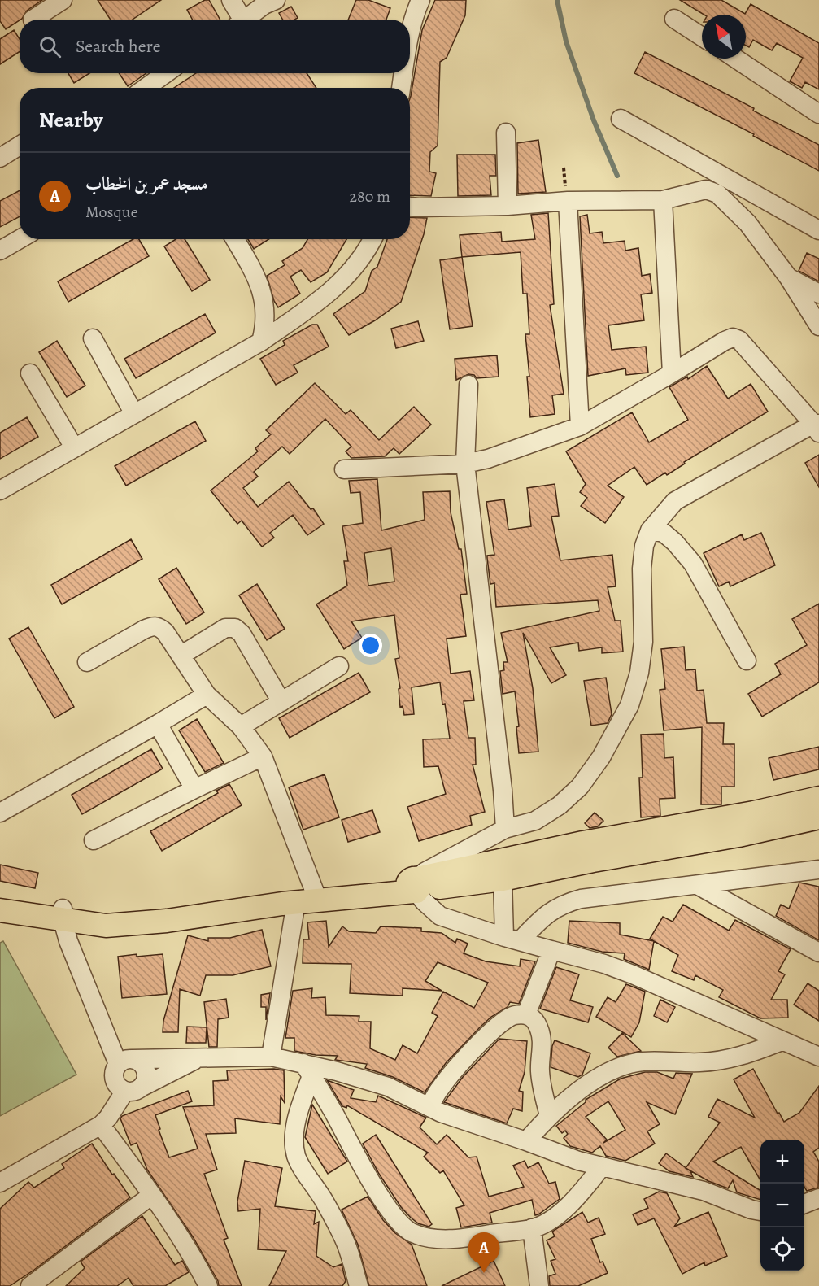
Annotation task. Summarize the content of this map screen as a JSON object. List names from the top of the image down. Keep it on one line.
{"north":"top left","page":{"search":"Search here","heading":"Nearby","list":[{"mark":"A","name":"مسجد عمر بن الخطاب","note":"Mosque","value":"280 m"}],"map_buttons":["+","−"],"pins":"A"}}
